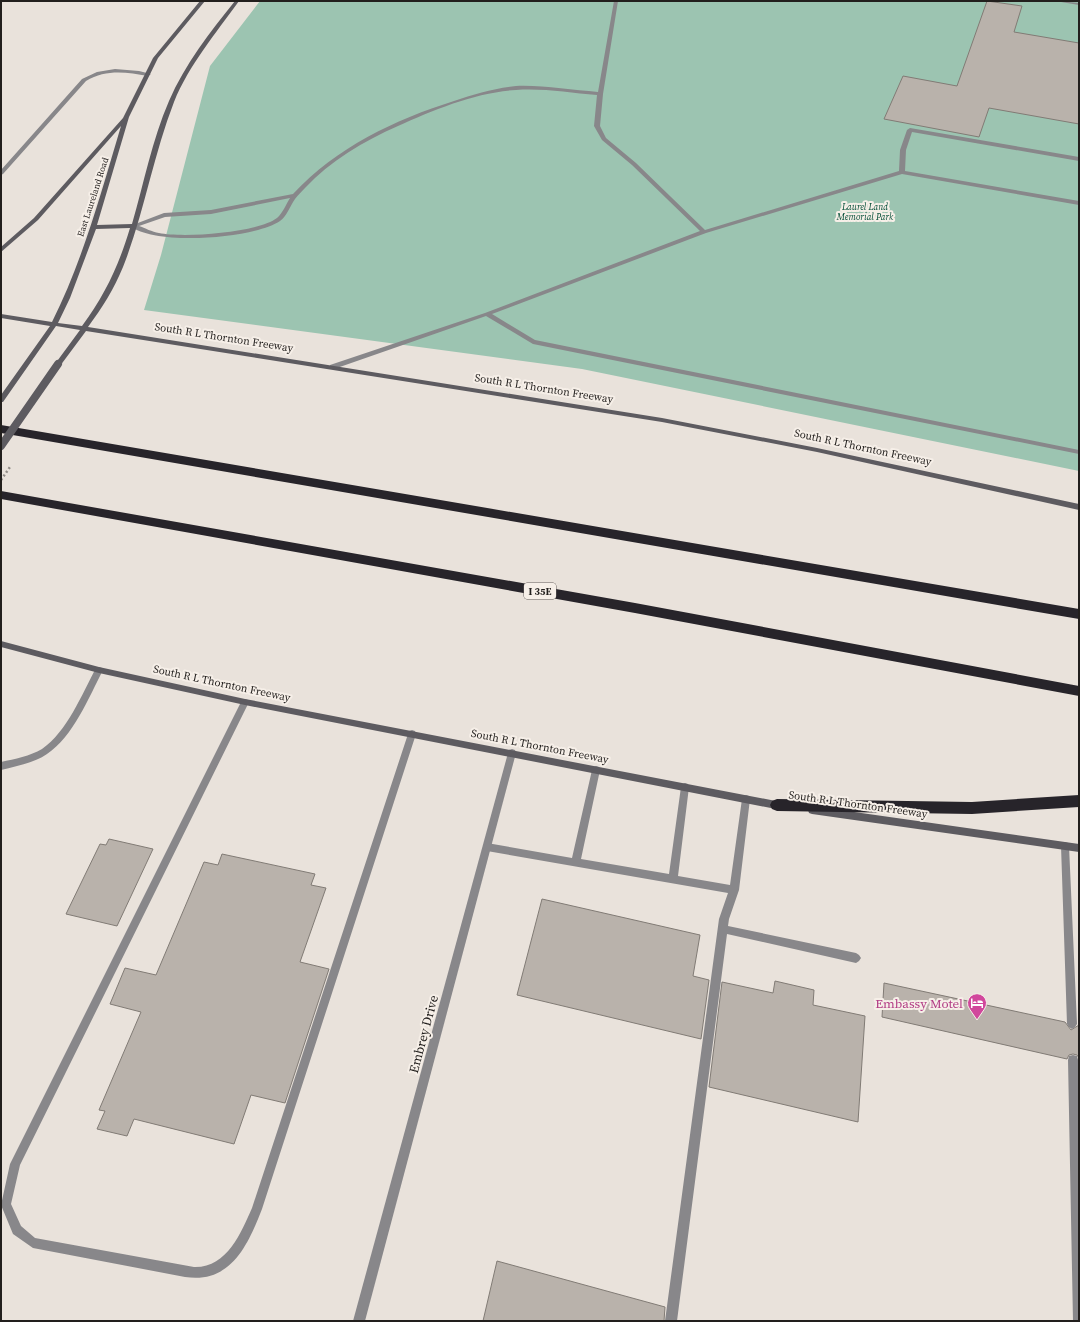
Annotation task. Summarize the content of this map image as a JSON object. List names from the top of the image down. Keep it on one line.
{"streets":{"highway":["I 35E"],"main road":["East Laureland Road","South R L Thornton Freeway"],"street":["Embrey Drive"]},"crossings":[["East Laureland Road","South R L Thornton Freeway"],["South R L Thornton Freeway","Embrey Drive"]],"parks":["Laurel Land Memorial Park"],"places":{"hotel":["Embassy Motel"]}}
